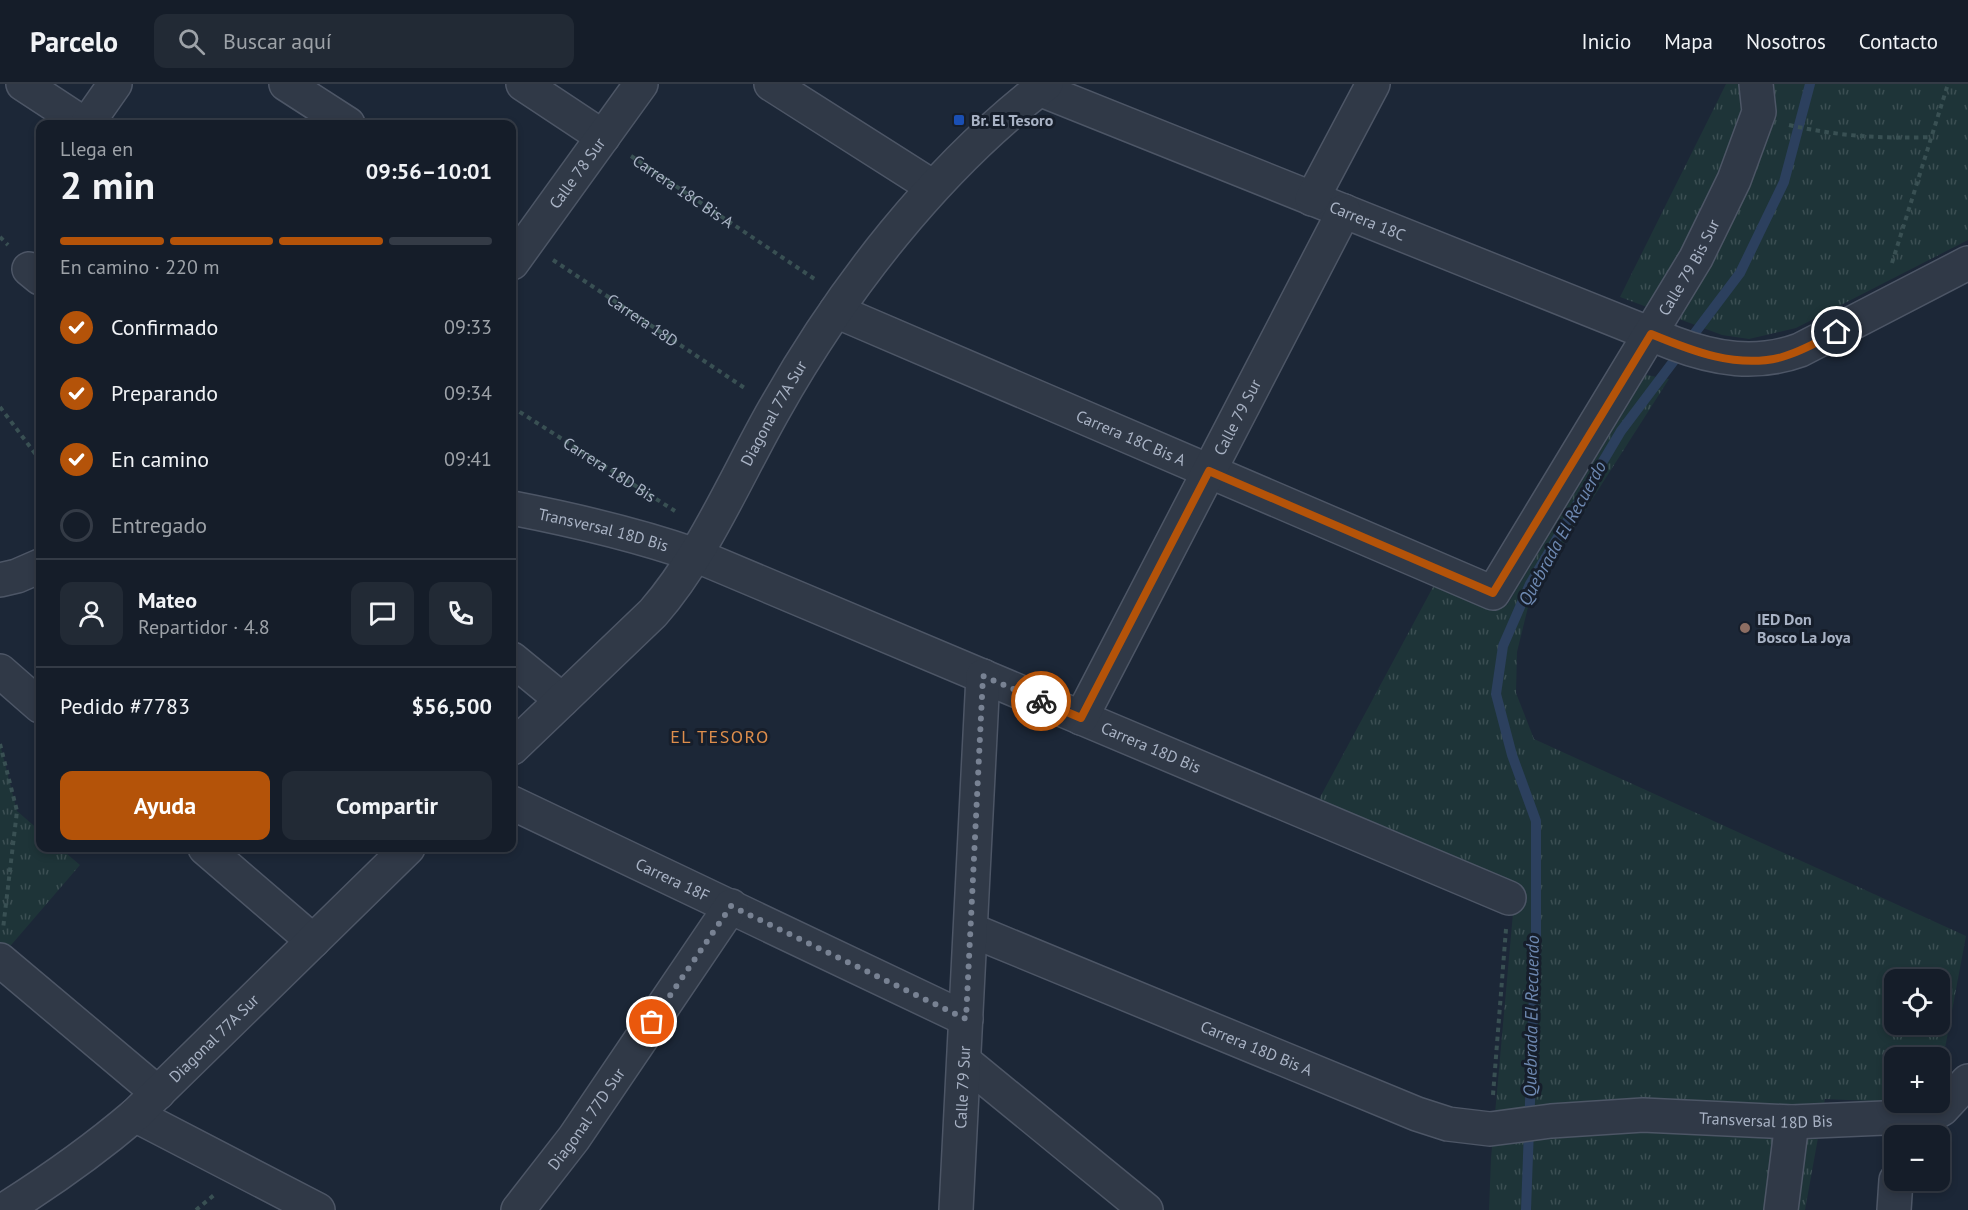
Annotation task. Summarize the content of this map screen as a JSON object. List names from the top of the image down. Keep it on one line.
{"streets":{"street":["Calle 78 Sur","Carrera 18C Bis A","Carrera 18C","Calle 79 Bis Sur","Diagonal 77A Sur","Calle 79 Sur","Carrera 18D Bis","Transversal 18D Bis","Carrera 18F","Carrera 18D Bis A","Diagonal 77D Sur"],"path":["Carrera 18D"]},"crossings":[["Calle 78 Sur","Carrera 18C Bis A"],["Calle 78 Sur","Carrera 18D"],["Carrera 18C Bis A","Calle 79 Bis Sur"],["Carrera 18C Bis A","Diagonal 77A Sur"],["Carrera 18C Bis A","Calle 79 Sur"],["Carrera 18C","Calle 79 Bis Sur"],["Carrera 18C","Diagonal 77A Sur"],["Carrera 18C","Calle 79 Sur"],["Carrera 18D","Diagonal 77A Sur"],["Diagonal 77A Sur","Carrera 18D Bis"],["Diagonal 77A Sur","Transversal 18D Bis"],["Calle 79 Sur","Carrera 18D Bis"],["Calle 79 Sur","Carrera 18F"],["Calle 79 Sur","Carrera 18D Bis A"],["Carrera 18D Bis","Transversal 18D Bis"],["Transversal 18D Bis","Carrera 18D Bis A"],["Carrera 18F","Diagonal 77D Sur"]],"districts":["EL TESORO"],"water":["Quebrada El Recuerdo"],"places":{"transit":["Br. El Tesoro"],"other":["IED Don Bosco La Joya"]},"page":{"header":"Parcelo","search":"Buscar aquí","nav":["Inicio","Mapa","Nosotros","Contacto"],"heading":["2 min","Llega en","09:56–10:01"],"panel":["Mateo","Repartidor · 4.8","Pedido #7783","$56,500"],"bar":"En camino · 220 m","list":[["Confirmado","09:33"],["Preparando","09:34"],["En camino","09:41"],"Entregado"],"buttons":["Ayuda","Compartir"],"map_buttons":["+","−"]}}
